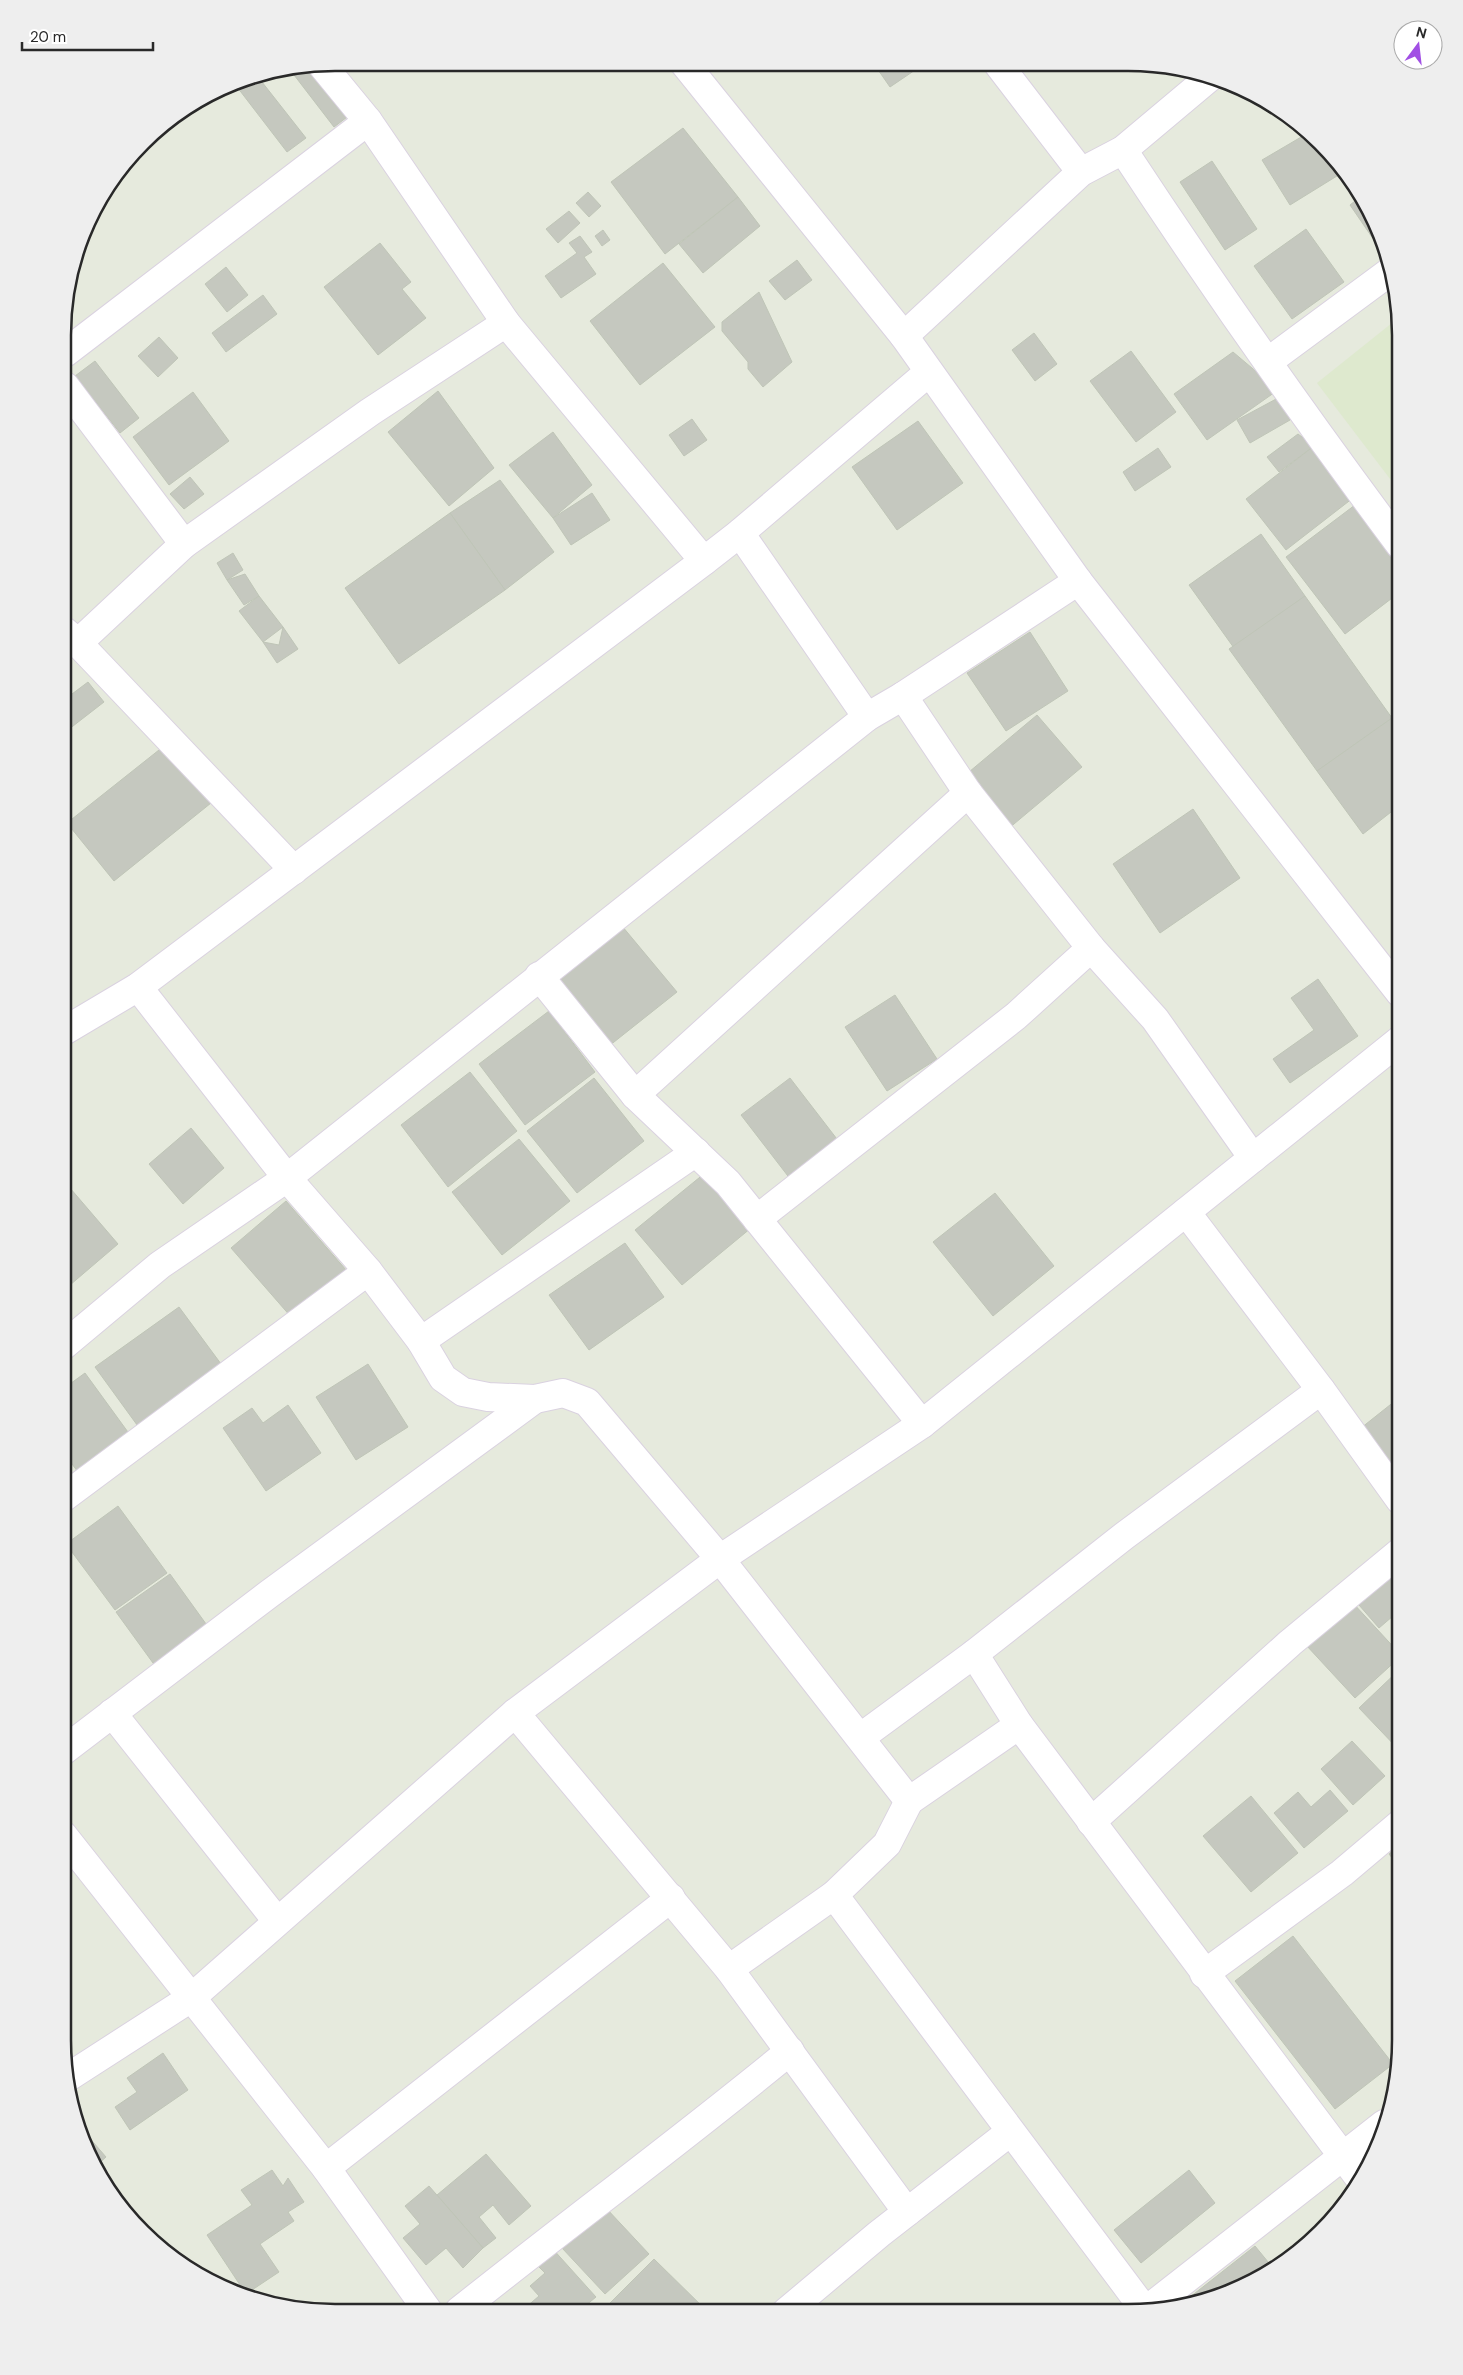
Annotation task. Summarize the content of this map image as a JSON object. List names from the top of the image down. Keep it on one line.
{"scale_bar":"20 m","north":"top"}
